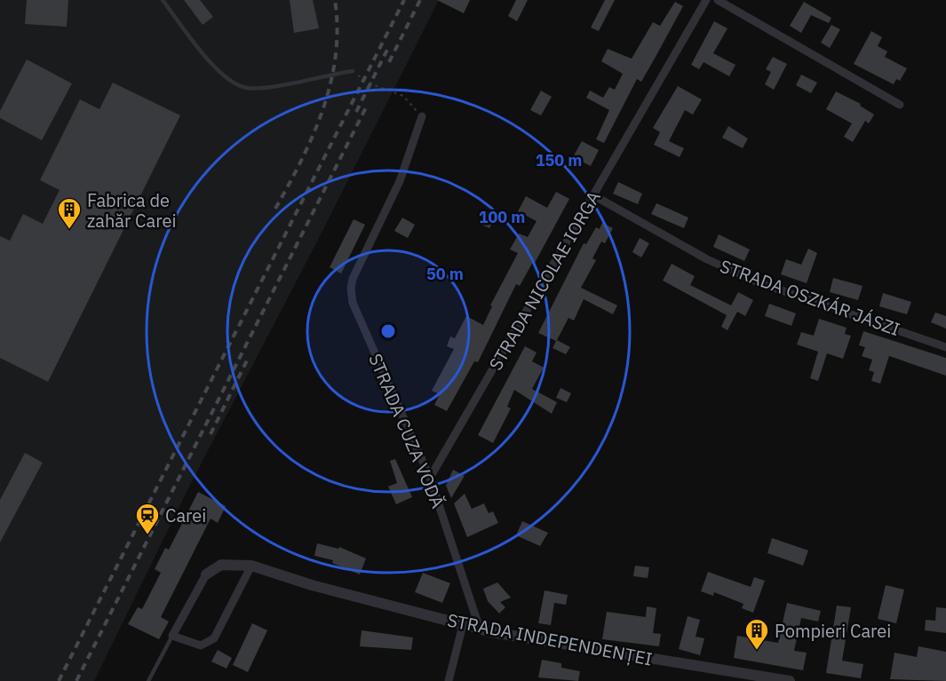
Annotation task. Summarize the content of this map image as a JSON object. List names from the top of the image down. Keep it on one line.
{"streets":{"street":["STRADA NICOLAE IORGA","STRADA OSZKÁR JÁSZI","STRADA CUZA VODĂ","STRADA INDEPENDENȚEI"]},"crossings":[["STRADA NICOLAE IORGA","STRADA OSZKÁR JÁSZI"],["STRADA NICOLAE IORGA","STRADA CUZA VODĂ"],["STRADA CUZA VODĂ","STRADA INDEPENDENȚEI"]],"places":{"building":["Fabrica de zahăr Carei","Pompieri Carei"],"station":["Carei"]},"rings":["150 m","100 m","50 m"]}
